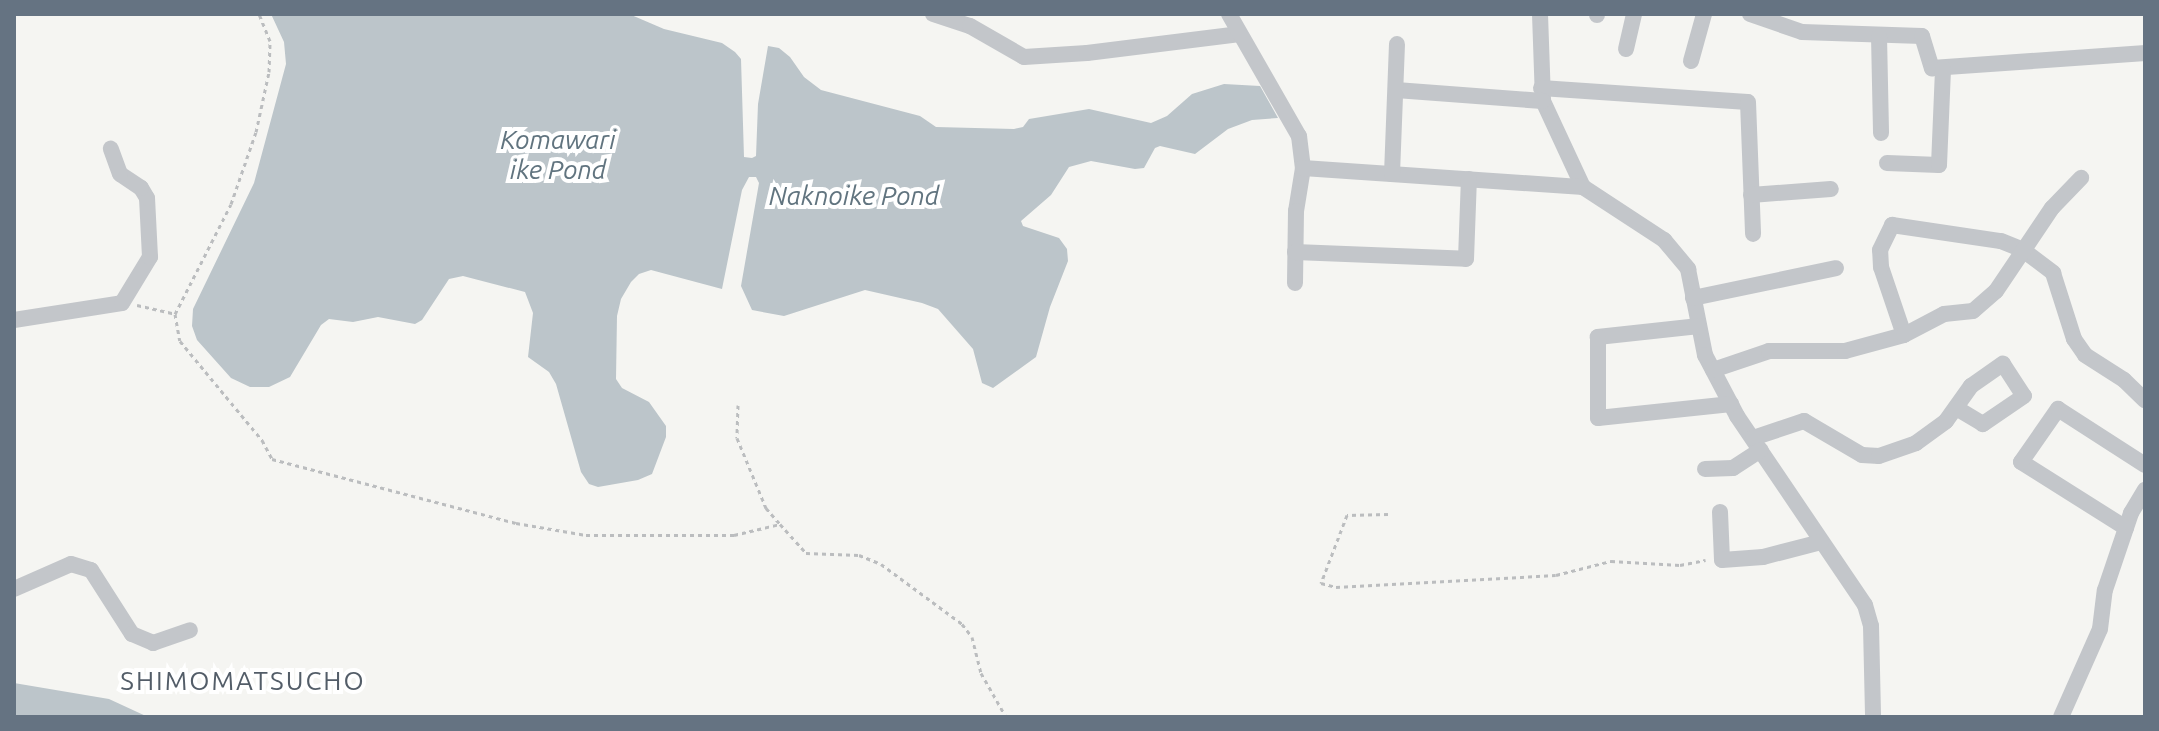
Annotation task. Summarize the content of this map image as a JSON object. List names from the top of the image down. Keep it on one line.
{"districts":["SHIMOMATSUCHO"],"water":["Komawari ike Pond","Naknoike Pond"]}
